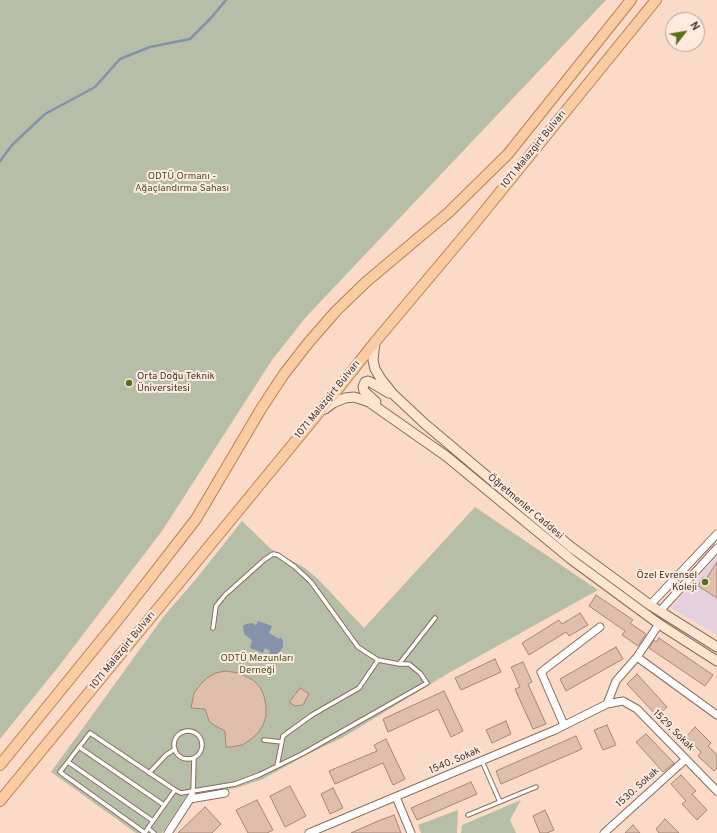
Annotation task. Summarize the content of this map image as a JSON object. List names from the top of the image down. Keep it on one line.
{"streets":{"main road":["1071 Malazgirt Bulvarı","Öğretmenler Caddesi"],"street":["1529. Sokak","1540. Sokak","1530. Sokak"]},"crossings":[["1071 Malazgirt Bulvarı","Öğretmenler Caddesi"],["1529. Sokak","1540. Sokak"],["1529. Sokak","1530. Sokak"]],"parks":["ODTÜ Ormanı - Ağaçlandırma Sahası","ODTÜ Mezunları Derneği"],"places":["Orta Doğu Teknik Üniversitesi","Özel Evrensel Koleji"],"north":"top right"}
